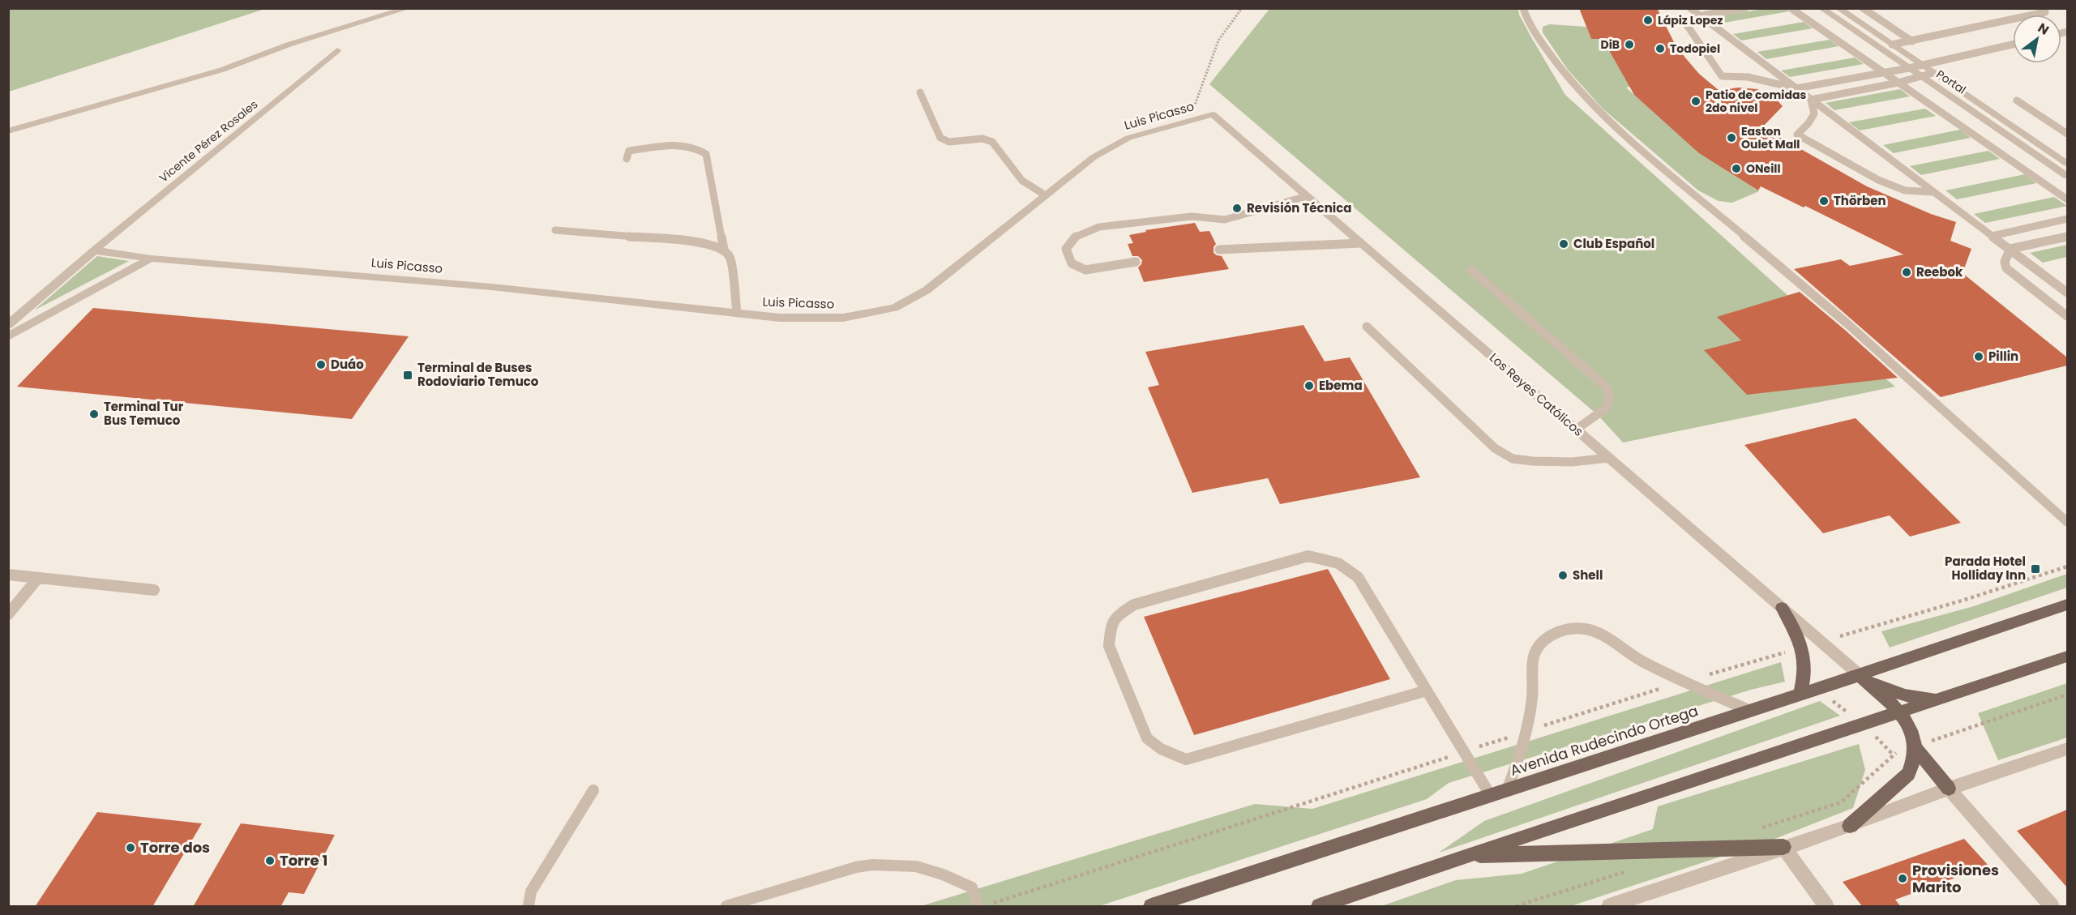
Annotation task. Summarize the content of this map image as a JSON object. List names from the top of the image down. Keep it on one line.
{"streets":{"main road":["Avenida Rudecindo Ortega"],"street":["Portal","Luis Picasso","Vicente Pérez Rosales","Los Reyes Católicos"]},"crossings":[["Luis Picasso","Los Reyes Católicos"],["Los Reyes Católicos","Avenida Rudecindo Ortega"]],"places":{"other":["Lápiz Lopez","DiB","Todopiel","Patio de comidas 2do nivel","Easton Oulet Mall","ONeill","Thörben","Revisión Técnica","Club Español","Reebok","Pillin","Duáo","Ebema","Terminal Tur Bus Temuco","Shell","Torre dos","Torre 1","Provisiones Marito"],"transit":["Terminal de Buses Rodoviario Temuco","Parada Hotel Holliday Inn"]},"north":"top right"}
